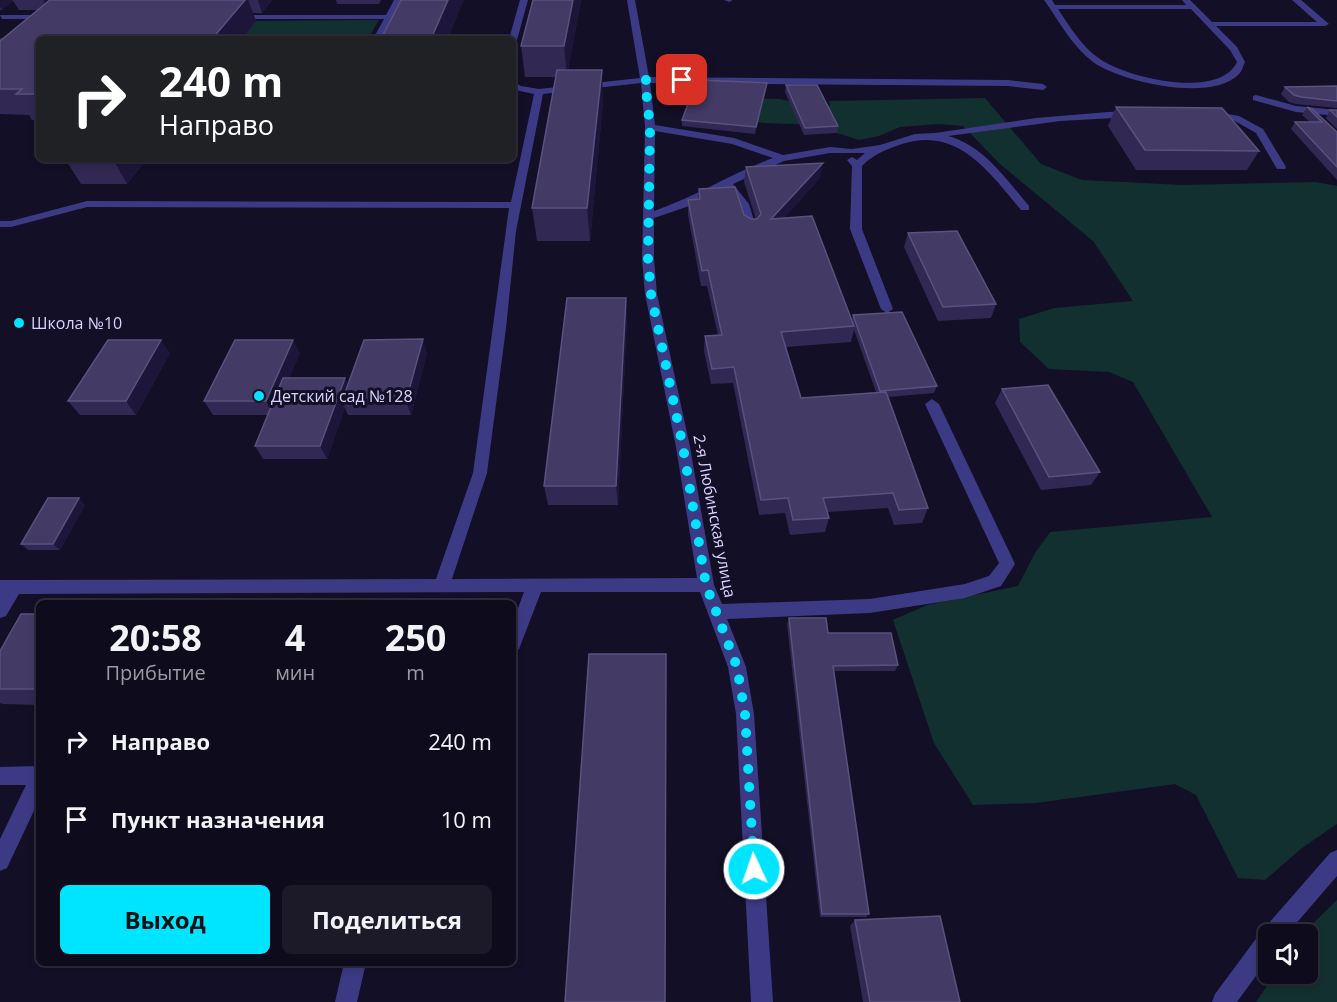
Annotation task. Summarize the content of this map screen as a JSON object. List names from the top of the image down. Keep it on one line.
{"streets":{"street":["2-я Любинская улица"]},"places":["Школа №10","Детский сад №128"],"page":{"turn":["240 m","Направо"],"eta":["20:58","Прибытие","4","мин","250","m"],"list":[{"name":"Направо","value":"240 m"},{"name":"Пункт назначения","value":"10 m"}],"buttons":["Выход","Поделиться"]}}
